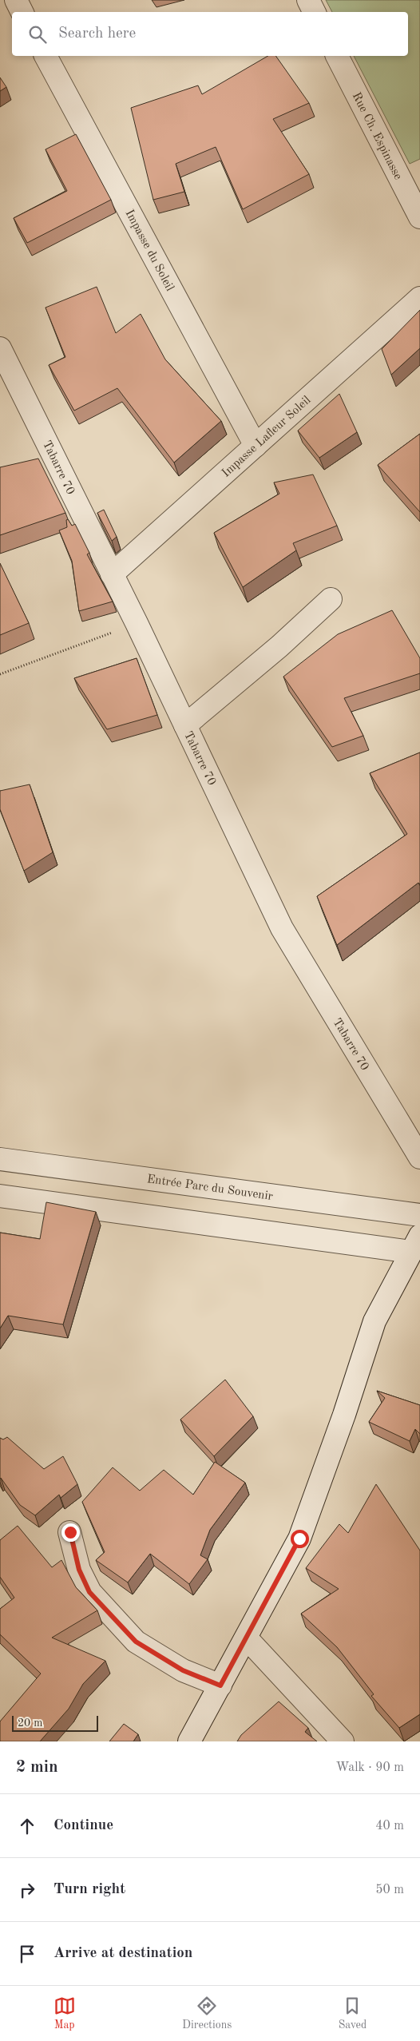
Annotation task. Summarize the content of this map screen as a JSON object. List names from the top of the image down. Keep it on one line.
{"streets":{"street":["Rue Ch. Espinasse","Impasse du Soleil","Impasse Lafleur Soleil","Tabarre 70","Entrée Parc du Souvenir"]},"crossings":[["Impasse du Soleil","Impasse Lafleur Soleil"],["Impasse Lafleur Soleil","Tabarre 70"]],"scale_bar":"20 m","page":{"search":"Search here","scale":"20 m","heading":["2 min","Walk · 90 m"],"list":[["Continue","40 m"],["Turn right","50 m"],"Arrive at destination"],"nav":["Map","Directions","Saved"]}}
